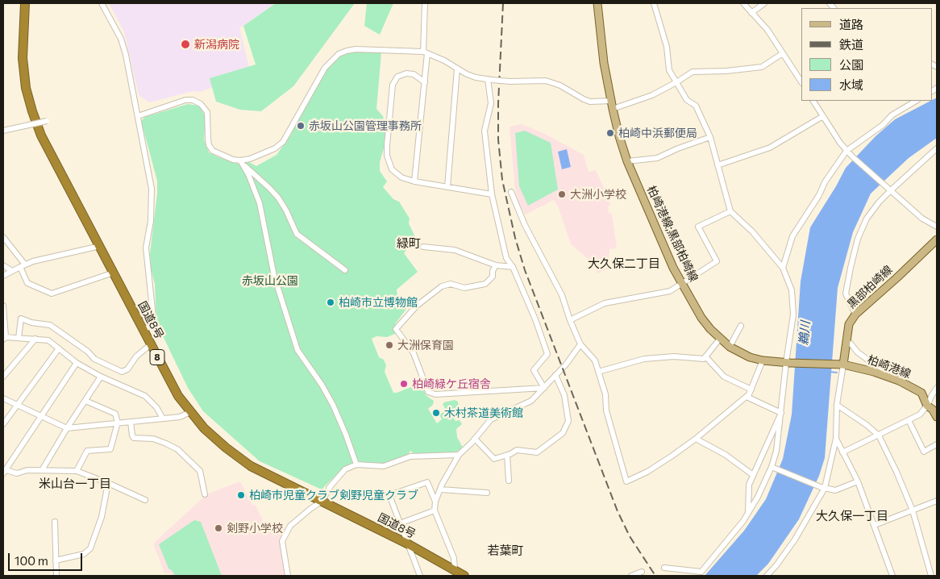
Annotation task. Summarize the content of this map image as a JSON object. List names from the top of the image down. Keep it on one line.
{"streets":{"highway":["国道8号","8"],"main road":["柏崎港線;黒部柏崎線","黒部柏崎線","柏崎港線"]},"crossings":[["柏崎港線;黒部柏崎線","黒部柏崎線"],["柏崎港線;黒部柏崎線","柏崎港線"],["黒部柏崎線","柏崎港線"]],"districts":["緑町","大久保二丁目","米山台一丁目","大久保一丁目","若葉町"],"water":["鵜川"],"parks":["赤坂山公園"],"places":["新潟病院","赤坂山公園管理事務所","柏崎中浜郵便局","大洲小学校","柏崎市立博物館","大洲保育園","柏崎緑ケ丘宿舎","木村茶道美術館","柏崎市児童クラブ剣野児童クラブ","剣野小学校"],"legend":["道路","鉄道","公園","水域"],"scale_bar":"100 m"}
